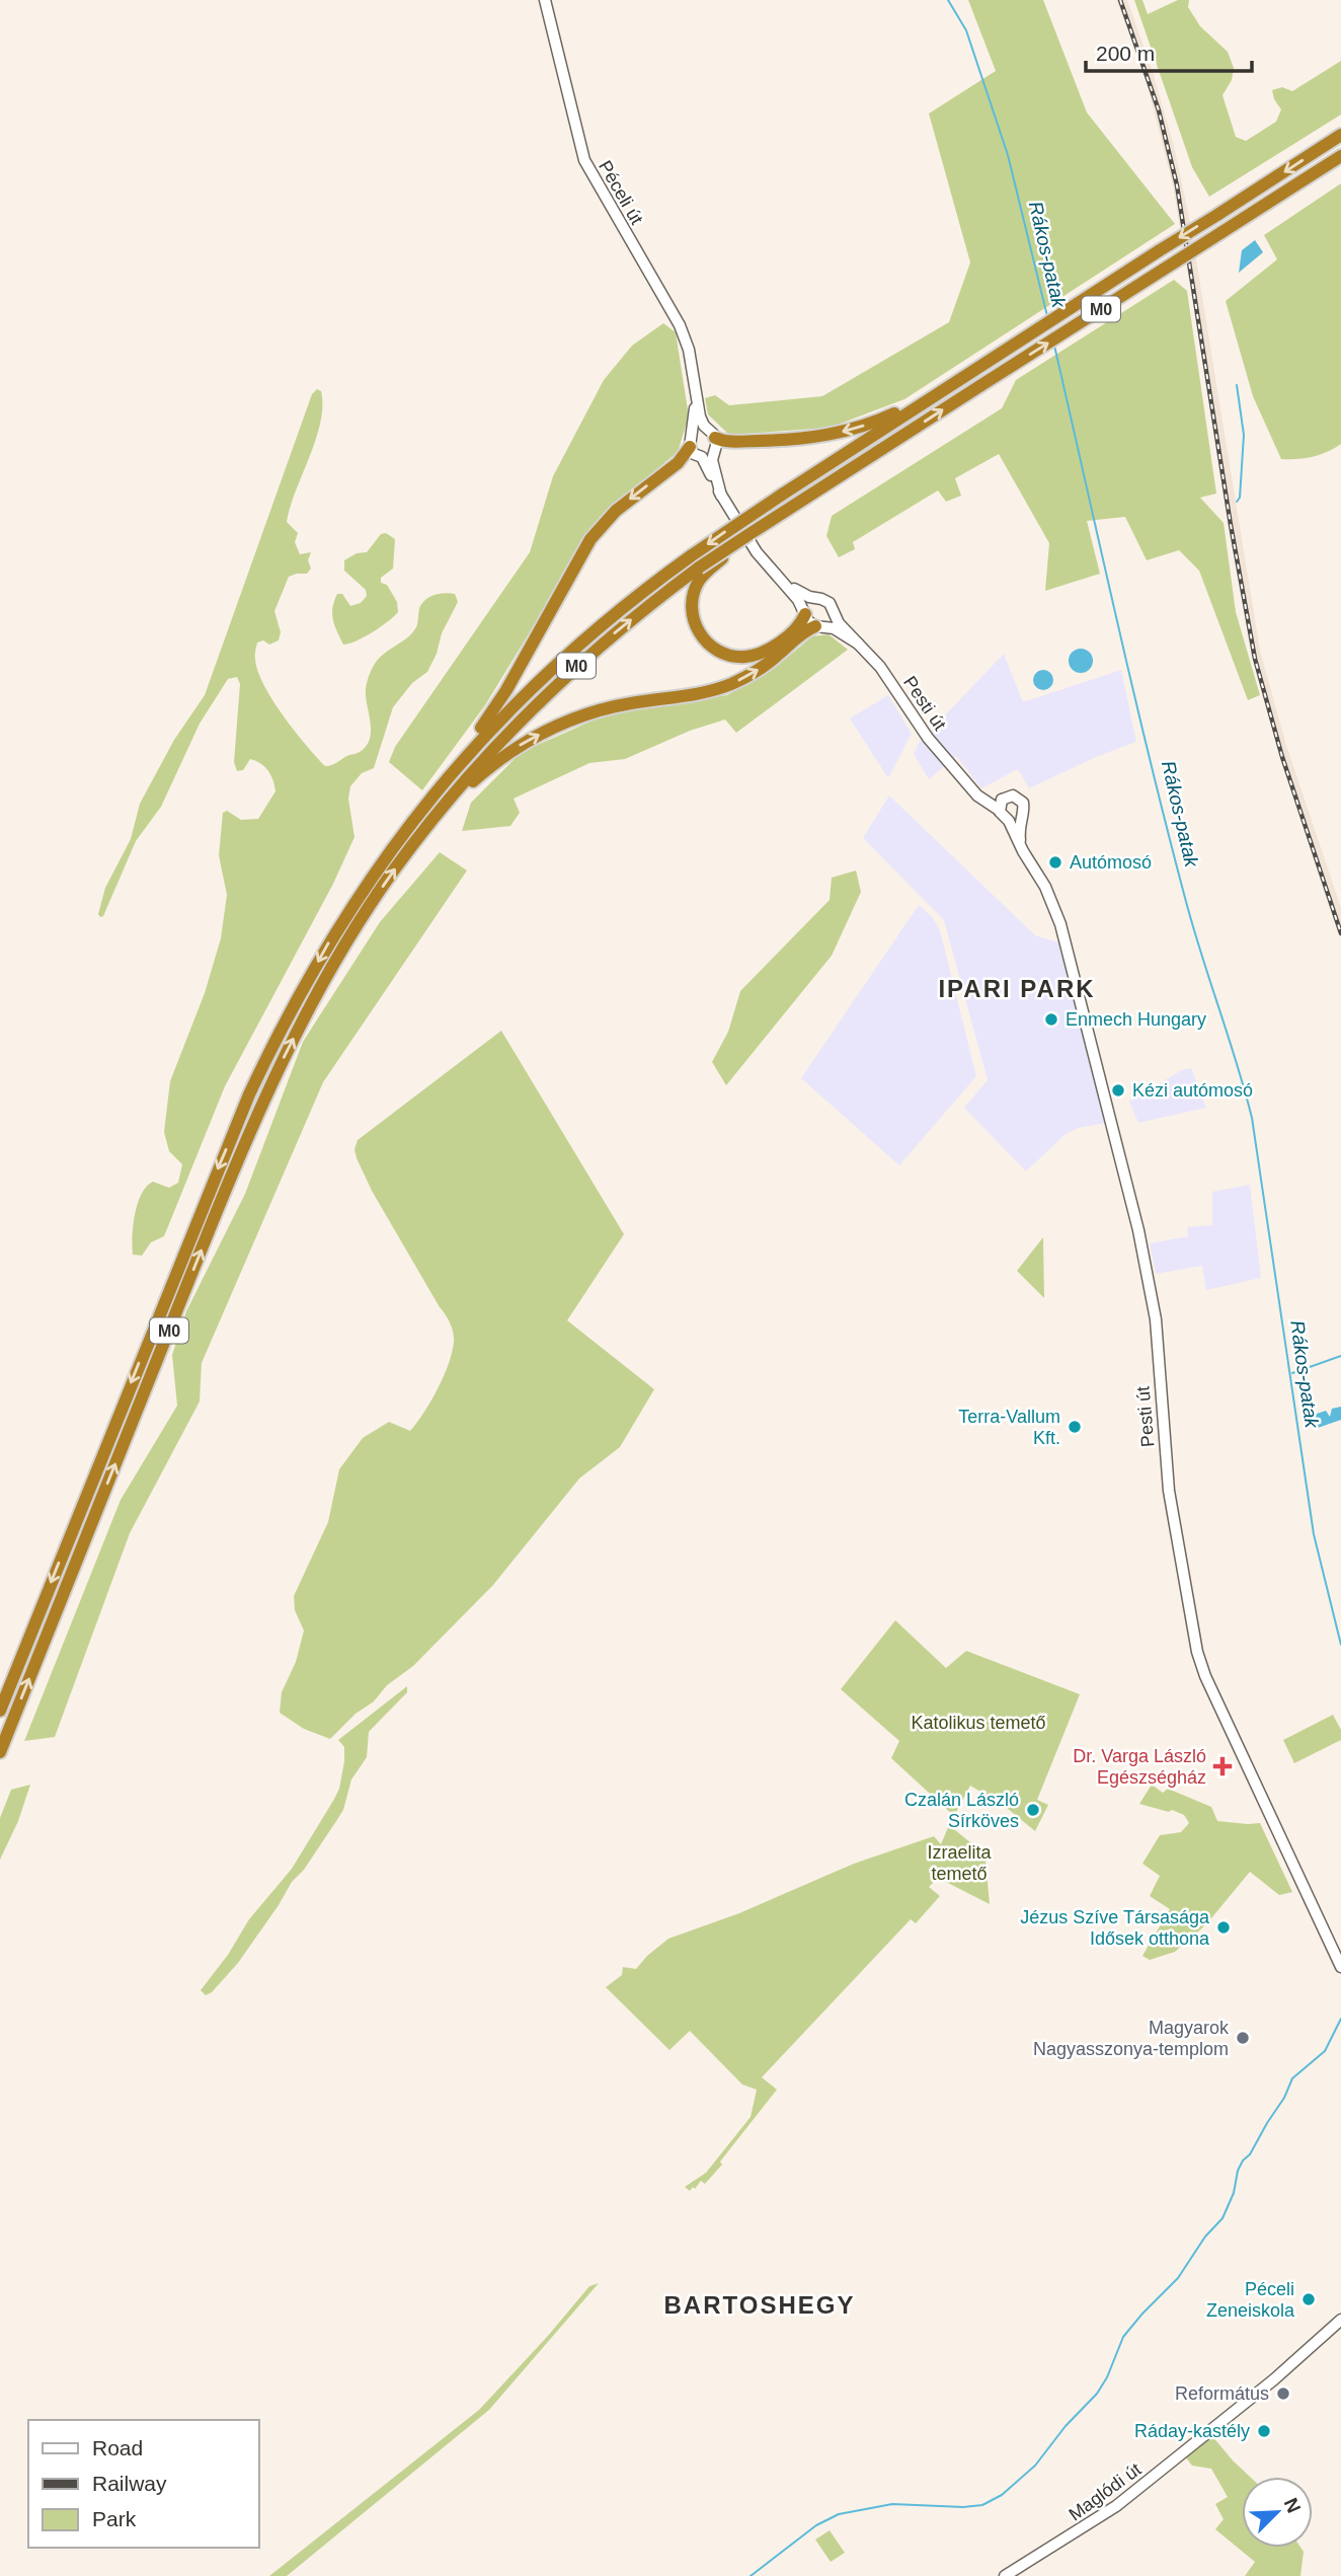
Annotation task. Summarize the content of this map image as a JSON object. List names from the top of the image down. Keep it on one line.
{"streets":{"highway":["M0"],"main road":["Péceli út","Pesti út","Maglódi út"]},"districts":["IPARI PARK","BARTOSHEGY"],"water":["Rákos-patak"],"parks":["Katolikus temető","Izraelita temető"],"places":{"other":["Autómosó","Enmech Hungary","Kézi autómosó","Terra-Vallum Kft.","Czalán László Sírköves","Jézus Szíve Társasága Idősek otthona","Magyarok Nagyasszonya-templom","Péceli Zeneiskola","Református","Ráday-kastély"],"health":["Dr. Varga László Egészségház"]},"legend":["Road","Railway","Park"],"scale_bar":"200 m","north":"top right"}
